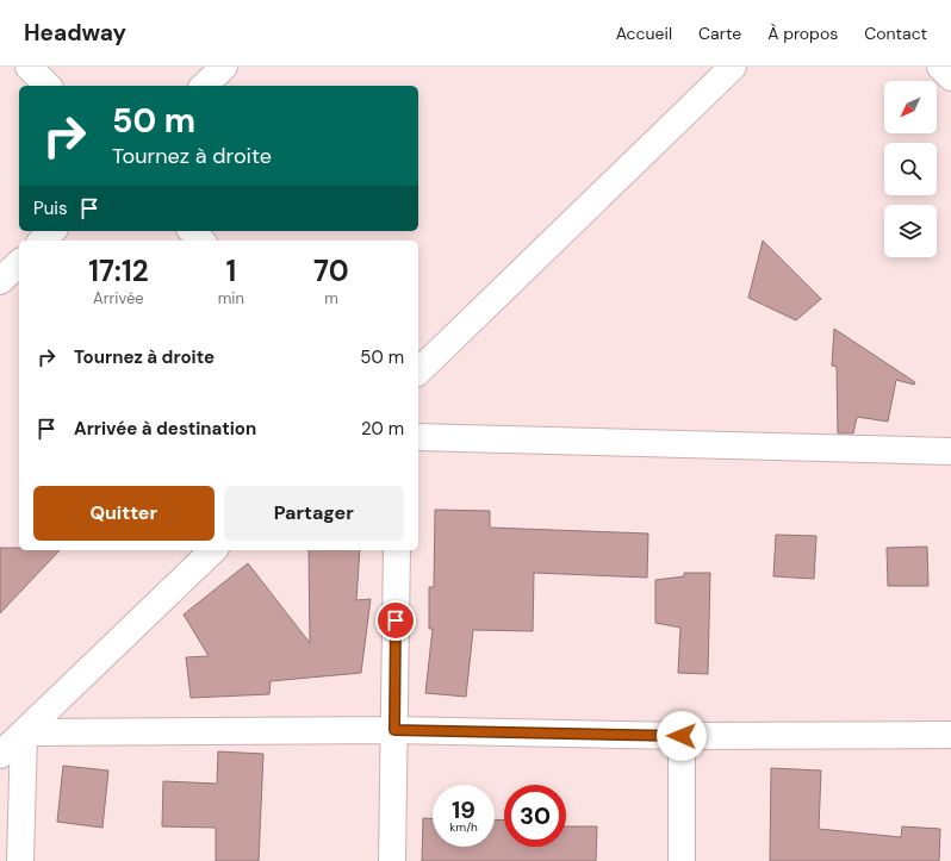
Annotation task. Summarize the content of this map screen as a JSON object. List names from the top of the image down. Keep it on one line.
{"north":"bottom left","page":{"header":"Headway","nav":["Accueil","Carte","À propos","Contact"],"turn":["50 m","Tournez à droite"],"then":"Puis","eta":["17:12","Arrivée","1","min","70","m"],"list":[{"name":"Tournez à droite","value":"50 m"},{"name":"Arrivée à destination","value":"20 m"}],"buttons":["Quitter","Partager"],"speed":"19 km/h","limit":"30"}}
